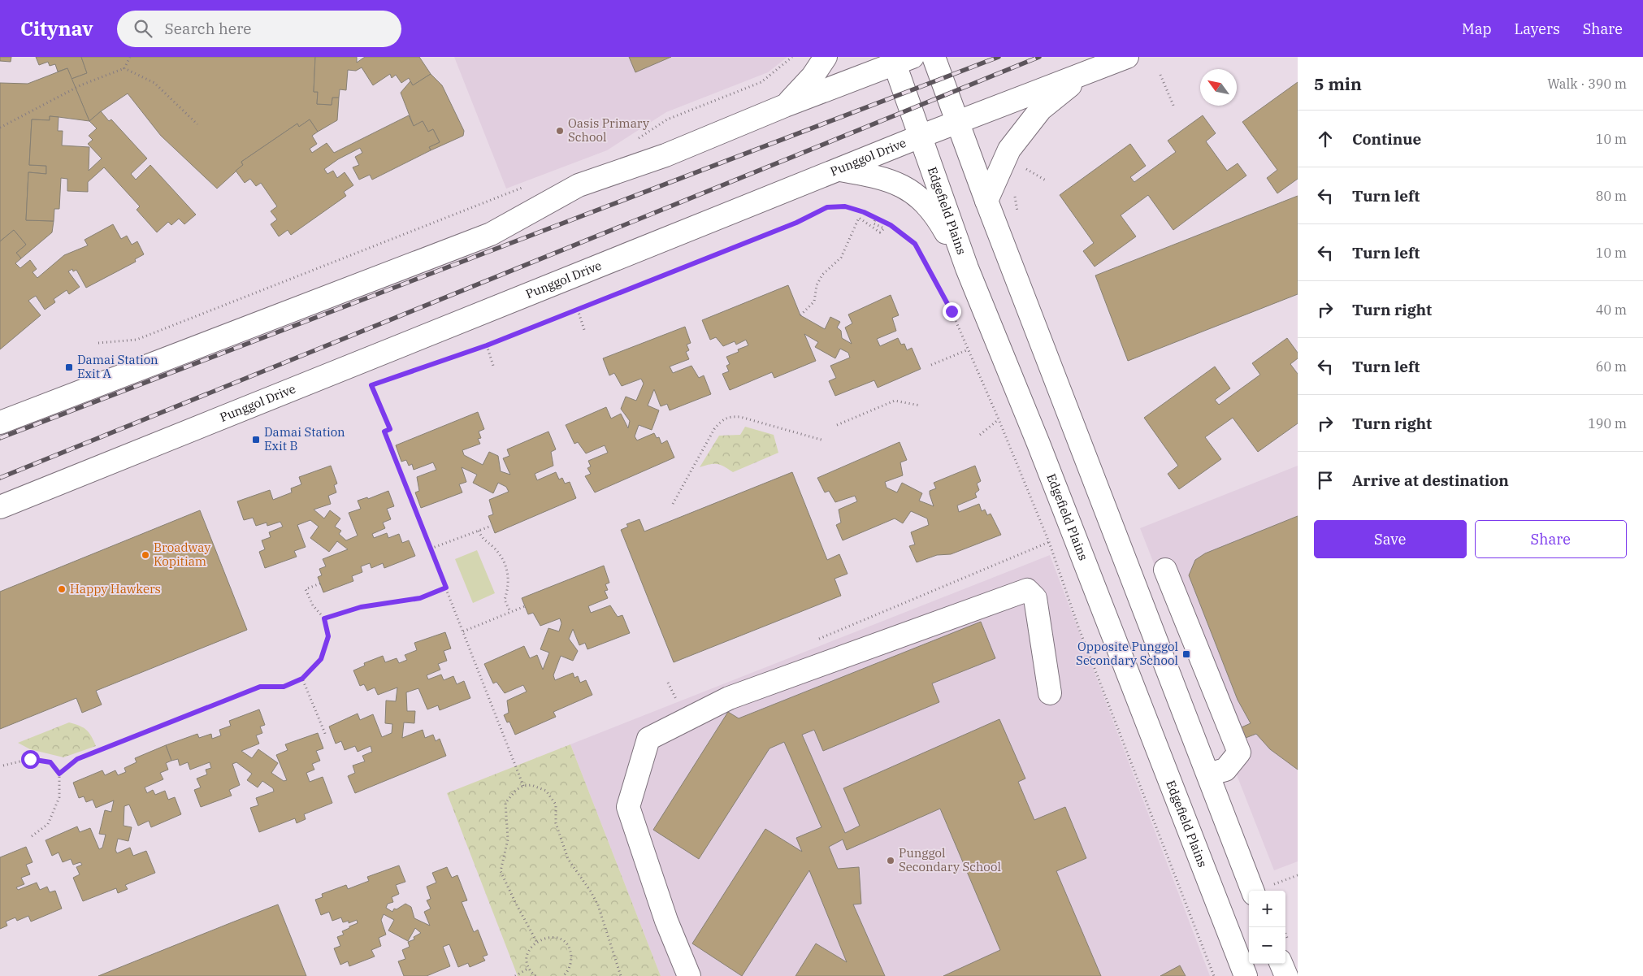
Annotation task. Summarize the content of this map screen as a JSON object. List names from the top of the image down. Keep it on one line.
{"streets":{"street":["Punggol Drive","Edgefield Plains"]},"crossings":[["Punggol Drive","Edgefield Plains"]],"places":{"other":["Oasis Primary School","Broadway Kopitiam","Happy Hawkers","Punggol Secondary School"],"transit":["Damai Station Exit A","Damai Station Exit B","Opposite Punggol Secondary School"]},"north":"top left","page":{"header":"Citynav","search":"Search here","nav":["Map","Layers","Share"],"heading":["5 min","Walk · 390 m"],"list":[["Continue","10 m"],["Turn left","80 m"],["Turn left","10 m"],["Turn right","40 m"],["Turn left","60 m"],["Turn right","190 m"],"Arrive at destination"],"buttons":["Save","Share"],"map_buttons":["+","−"]}}
